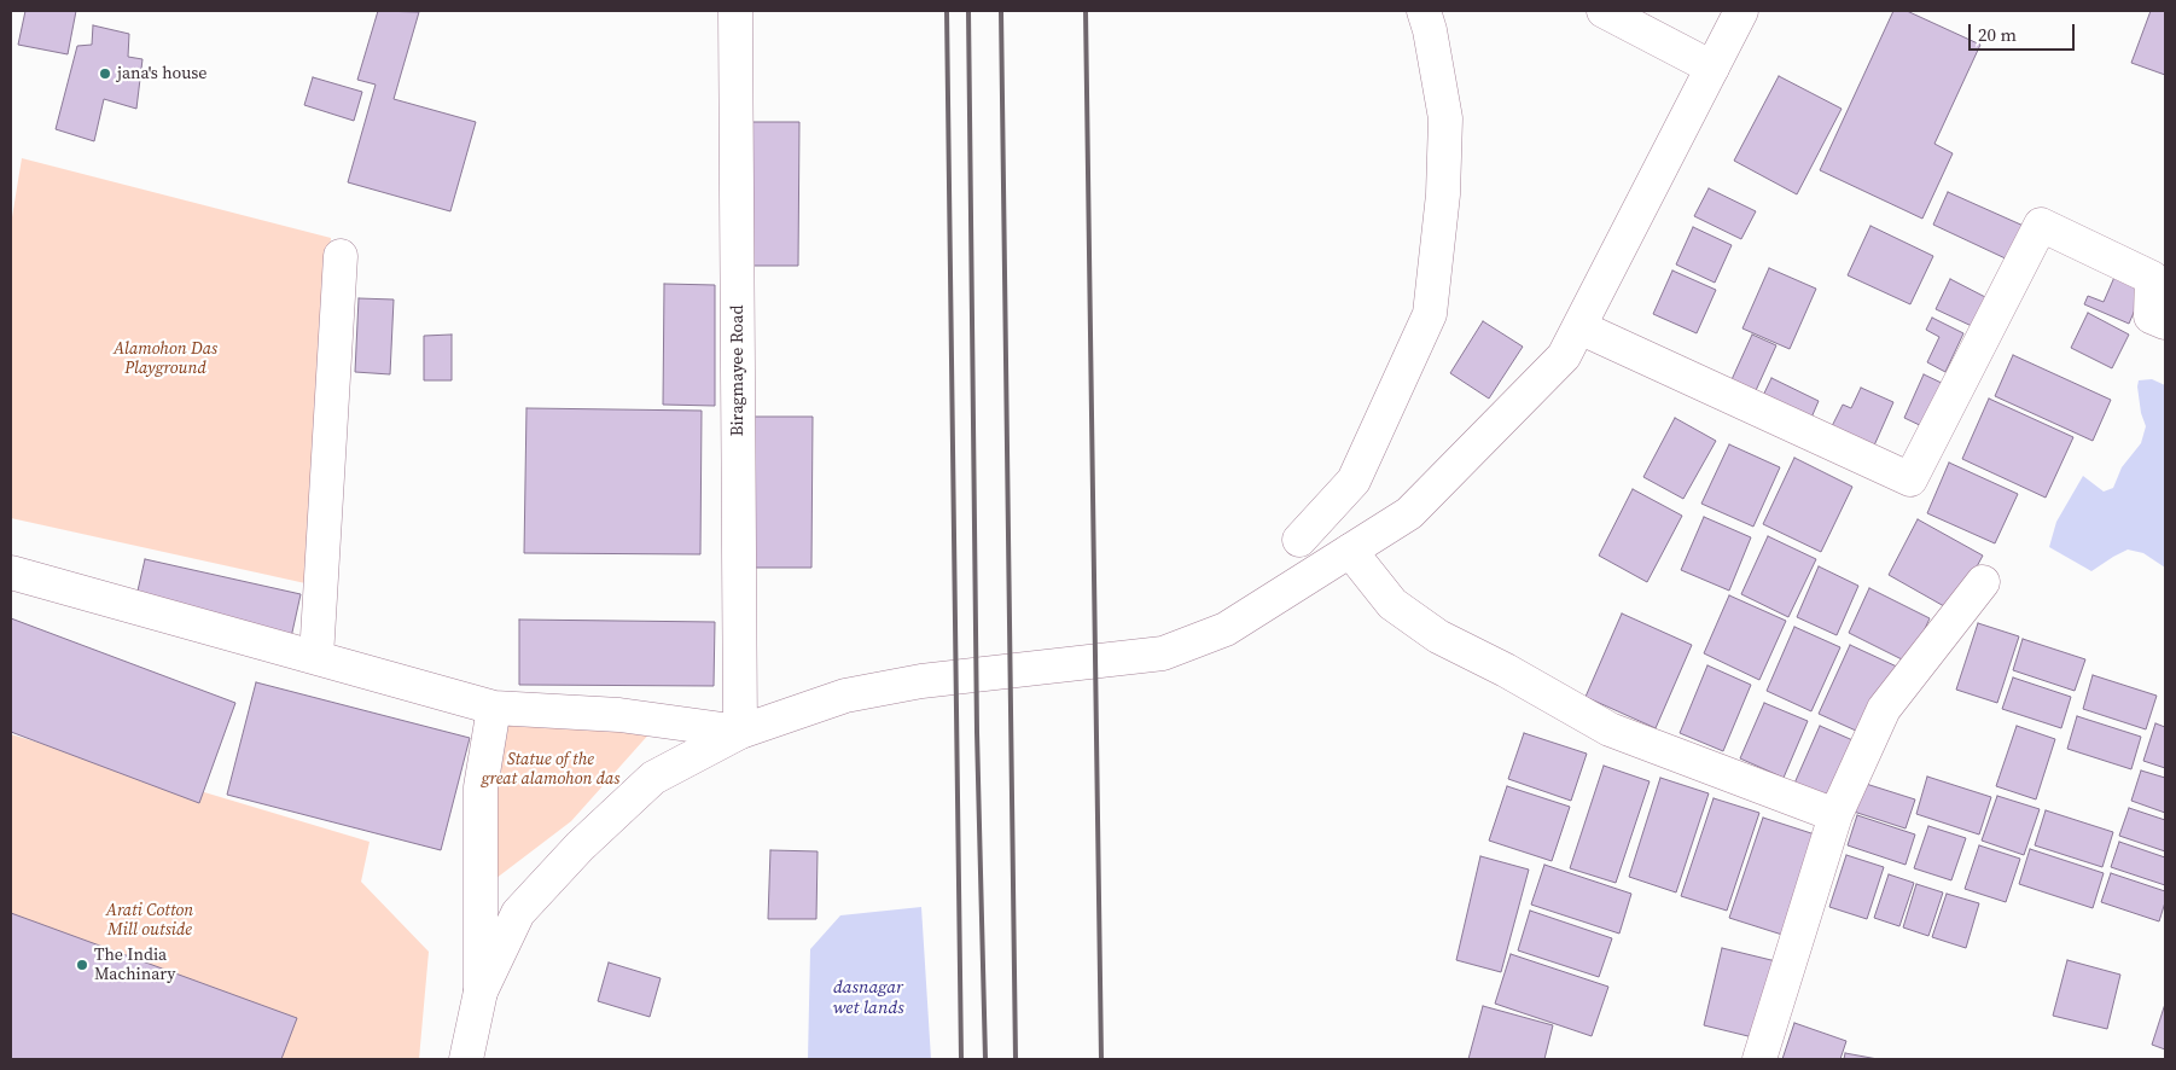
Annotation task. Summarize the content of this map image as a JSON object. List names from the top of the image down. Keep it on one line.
{"streets":{"street":["Biragmayee Road"]},"water":["dasnagar wet lands"],"parks":["Alamohon Das Playground","Statue of the great alamohon das","Arati Cotton Mill outside"],"places":["jana's house","The India Machinary"],"scale_bar":"20 m"}
